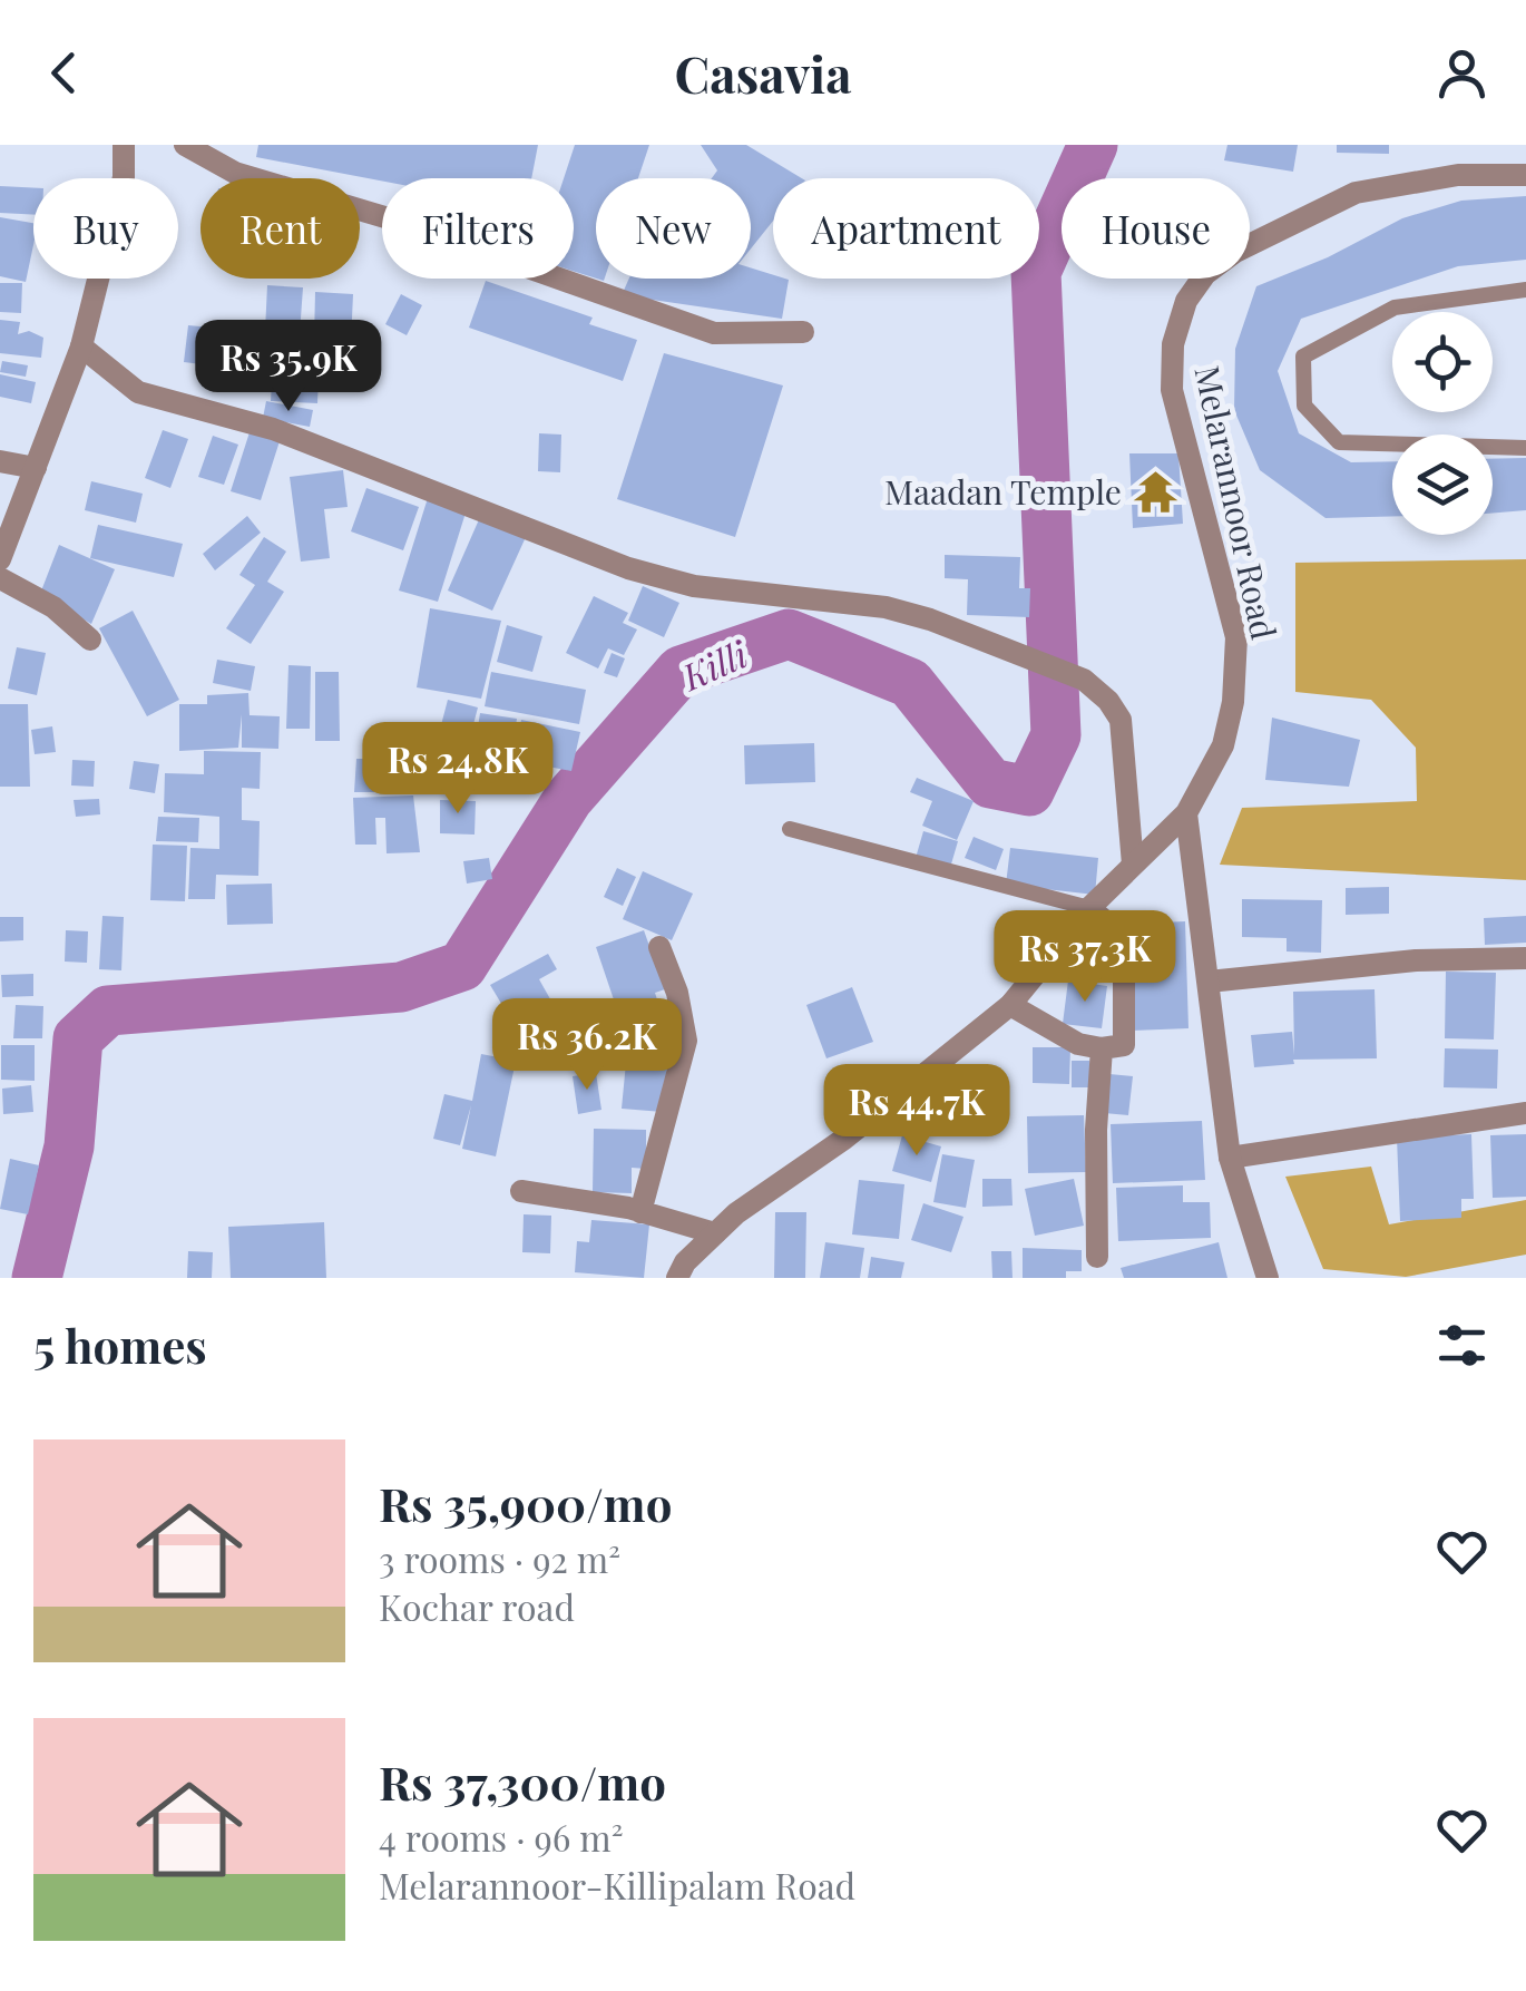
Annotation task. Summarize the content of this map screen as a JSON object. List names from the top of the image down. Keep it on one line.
{"streets":{"street":["Melarannoor Road"]},"water":["Killi"],"places":{"temple":["Maadan Temple"]},"page":{"header":"Casavia","chip":["Buy","Rent","Filters","New","Apartment","House"],"price":["Rs 35.9K","Rs 24.8K","Rs 37.3K","Rs 36.2K","Rs 44.7K"],"heading":"5 homes","list":[{"name":"Rs 35,900/mo","note":"3 rooms · 92 m² · Kochar road"},{"name":"Rs 37,300/mo","note":"4 rooms · 96 m² · Melarannoor-Killipalam Road"}]}}
